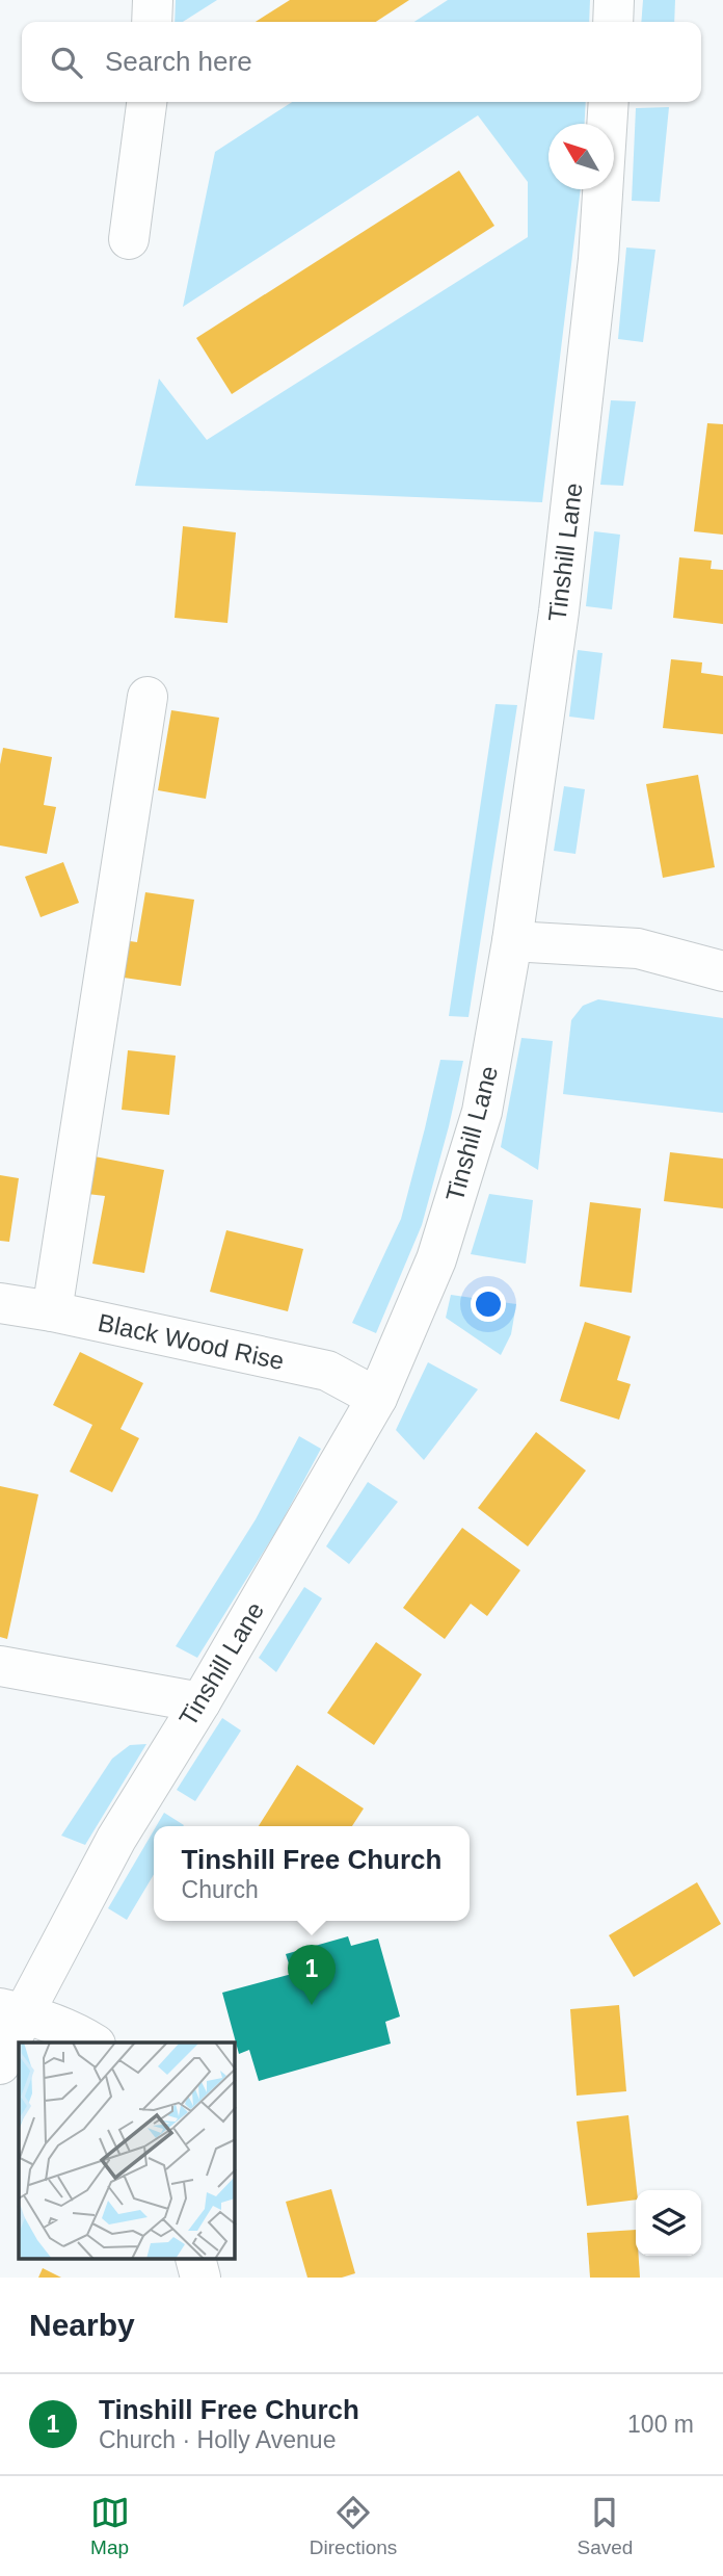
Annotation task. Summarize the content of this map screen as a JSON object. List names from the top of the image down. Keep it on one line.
{"streets":{"street":["Tinshill Lane","Black Wood Rise"]},"crossings":[["Tinshill Lane","Black Wood Rise"]],"north":"top left","page":{"search":"Search here","popup":["Tinshill Free Church","Church"],"pins":"1","heading":"Nearby","list":[{"mark":"1","name":"Tinshill Free Church","note":"Church · Holly Avenue","value":"100 m"}],"nav":["Map","Directions","Saved"]}}
